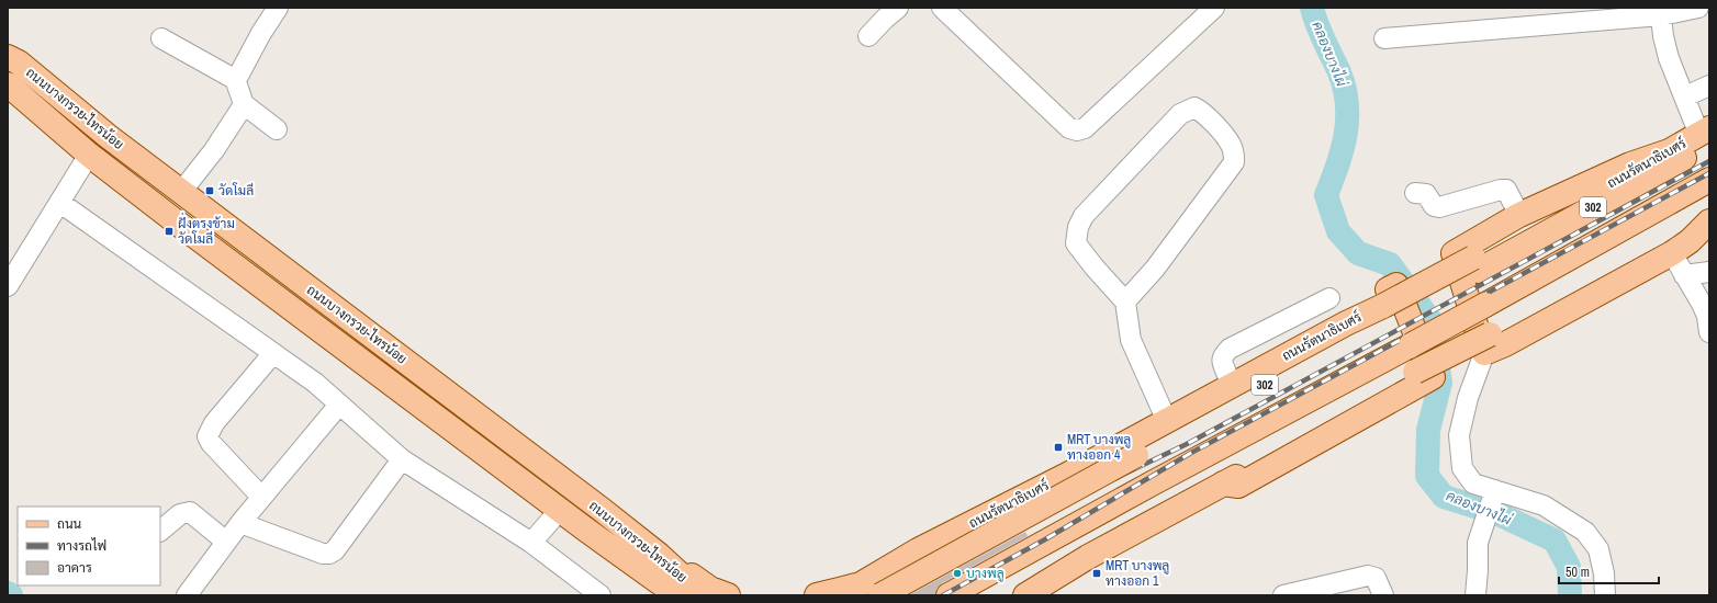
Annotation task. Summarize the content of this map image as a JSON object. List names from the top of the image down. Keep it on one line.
{"streets":{"main road":["ถนนบางกรวย-ไทรน้อย","ถนนรัตนาธิเบศร์","302"]},"water":["คลองบางไผ่"],"places":{"transit":["วัดโมลี","ฝั่งตรงข้าม วัดโมลี","MRT บางพลู ทางออก 4","MRT บางพลู ทางออก 1"],"other":["บางพลู"]},"legend":["ถนน","ทางรถไฟ","อาคาร"],"scale_bar":"50 m"}
